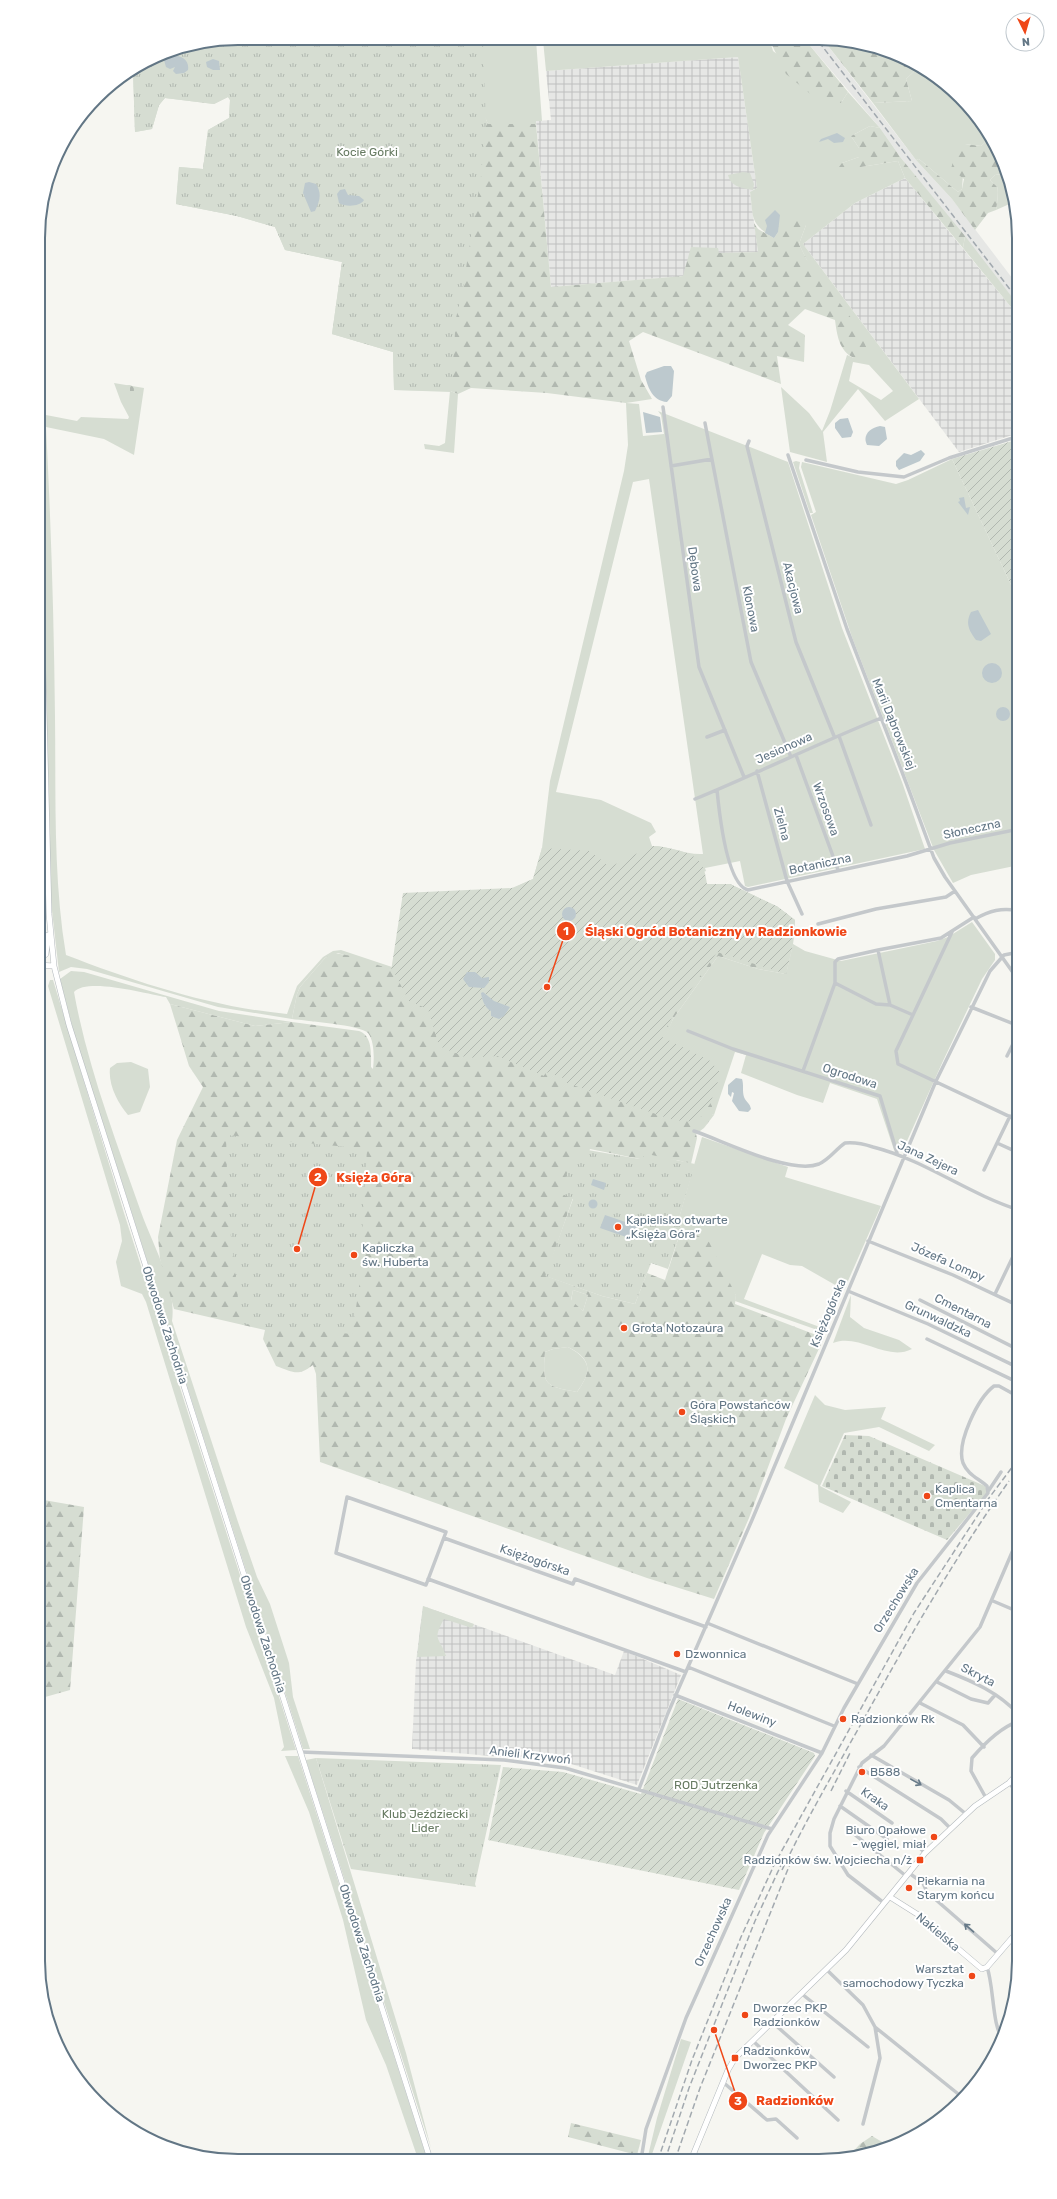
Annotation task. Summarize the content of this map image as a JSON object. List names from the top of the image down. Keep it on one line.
{"streets":{"main road":["Obwodowa Zachodnia","Nakielska"],"street":["Dębowa","Akacjowa","Klonowa","Marii Dąbrowskiej","Jesionowa","Wrzosowa","Zielna","Słoneczna","Botaniczna","Ogrodowa","Jana Zejera","Józefa Lompy","Cmentarna","Księżogórska","Grunwaldzka","Orzechowska","Skryta","Holewiny","Anieli Krzywoń","Kraka"]},"crossings":[["Dębowa","Jesionowa"],["Akacjowa","Jesionowa"],["Klonowa","Jesionowa"],["Marii Dąbrowskiej","Jesionowa"],["Marii Dąbrowskiej","Słoneczna"],["Marii Dąbrowskiej","Botaniczna"],["Marii Dąbrowskiej","Ogrodowa"],["Marii Dąbrowskiej","Księżogórska"],["Jesionowa","Wrzosowa"],["Jesionowa","Zielna"],["Jesionowa","Botaniczna"],["Wrzosowa","Botaniczna"],["Zielna","Botaniczna"],["Słoneczna","Botaniczna"],["Ogrodowa","Jana Zejera"],["Jana Zejera","Księżogórska"],["Józefa Lompy","Księżogórska"],["Księżogórska","Grunwaldzka"],["Księżogórska","Holewiny"],["Księżogórska","Anieli Krzywoń"],["Obwodowa Zachodnia","Anieli Krzywoń"],["Orzechowska","Holewiny"],["Orzechowska","Anieli Krzywoń"]],"parks":["Kocie Górki","ROD Jutrzenka","Klub Jeździecki Lider"],"places":{"other":["Śląski Ogród Botaniczny w Radzionkowie","Kąpielisko otwarte „Księża Góra”","Księża Góra","Kapliczka św. Huberta","Grota Notozaura","Góra Powstańców Śląskich","Kaplica Cmentarna","Dzwonnica","Radzionków Rk","B588","Biuro Opałowe - węgiel, miał","Piekarnia na Starym końcu","Warsztat samochodowy Tyczka","Dworzec PKP Radzionków","Radzionków"],"transit":["Radzionków św. Wojciecha n/ż","Radzionków Dworzec PKP"]},"north":"bottom"}
